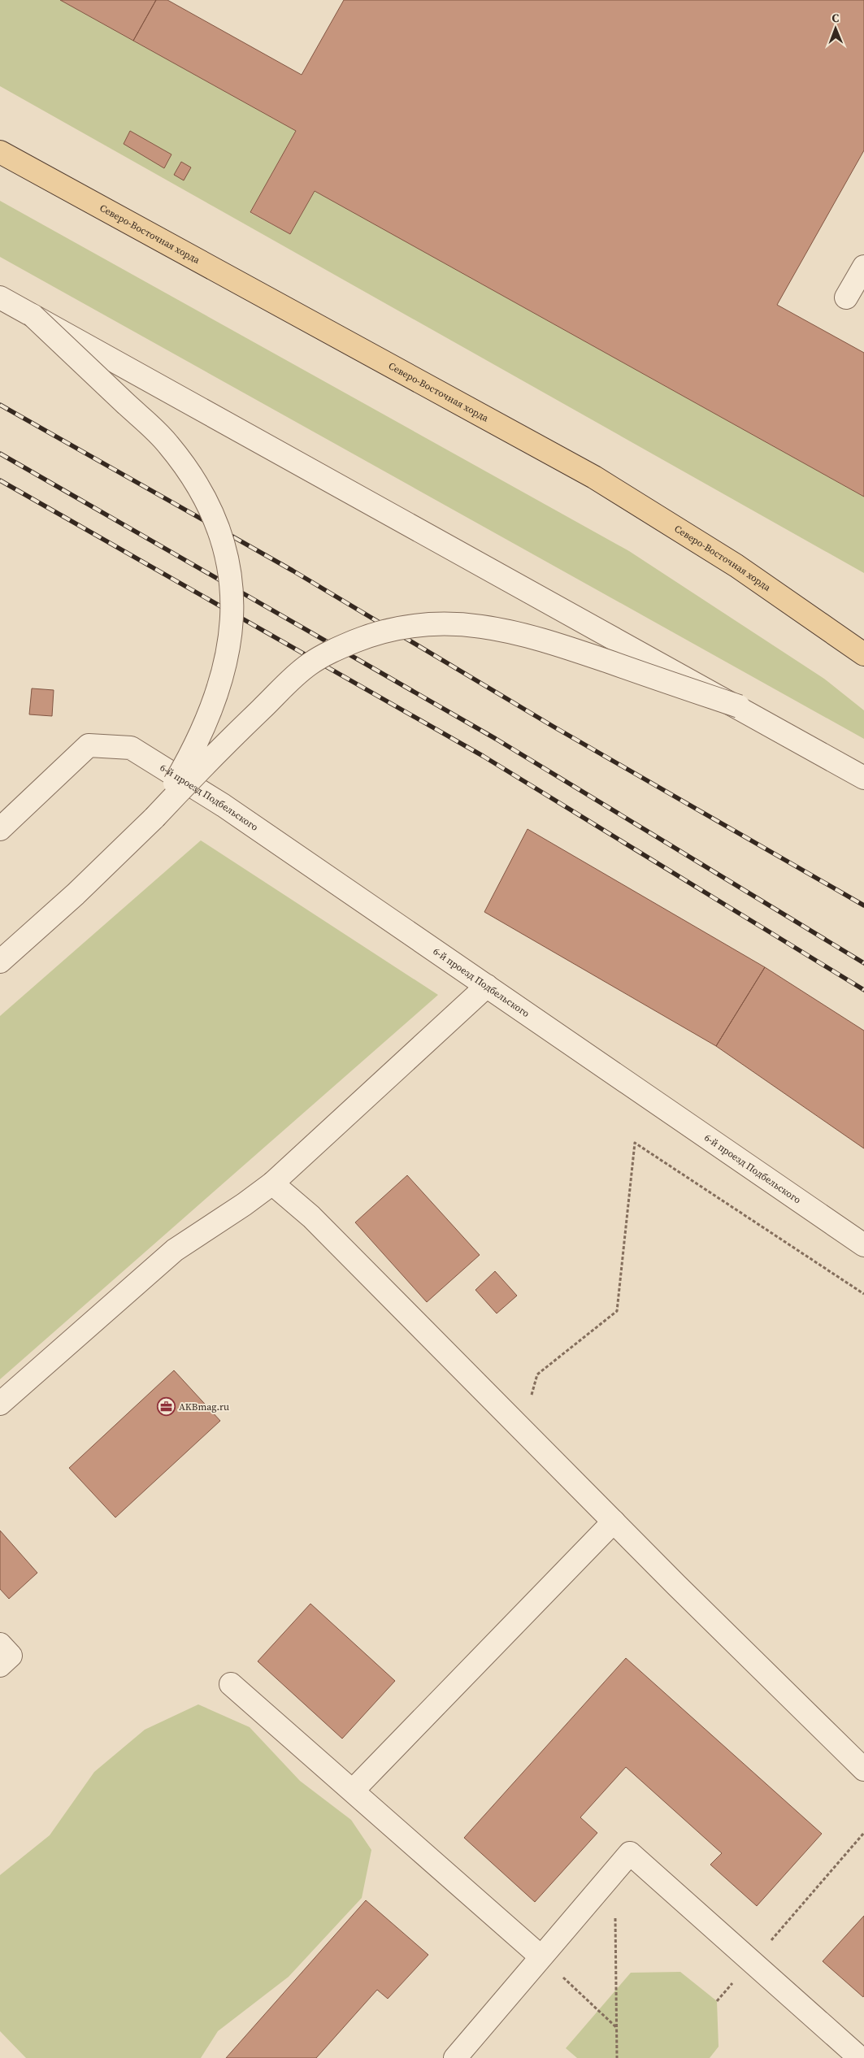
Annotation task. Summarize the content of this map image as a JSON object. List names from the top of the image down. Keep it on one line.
{"streets":{"main road":["Северо-Восточная хорда"],"street":["6-й проезд Подбельского"]},"places":{"office":["AKBmag.ru"]},"north":"top"}
